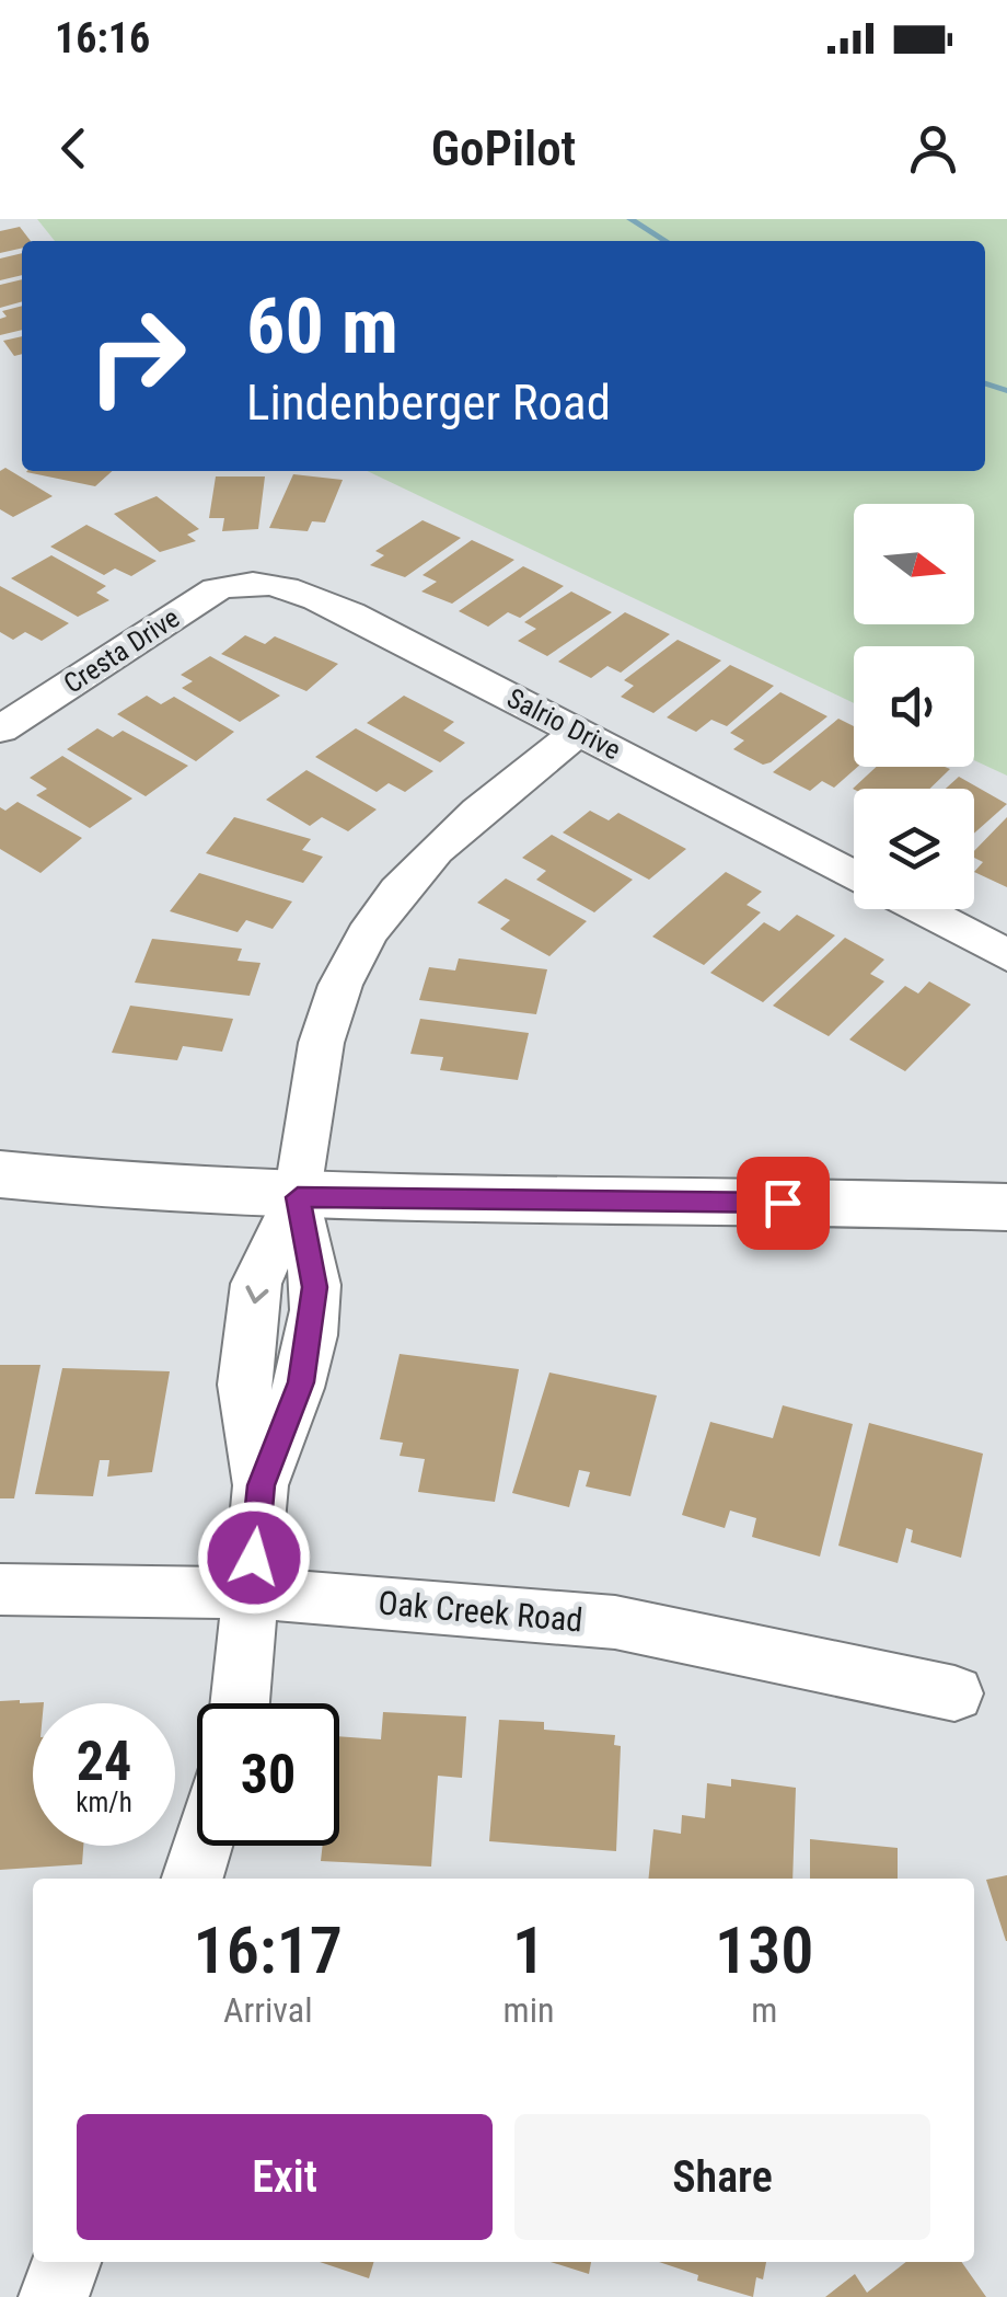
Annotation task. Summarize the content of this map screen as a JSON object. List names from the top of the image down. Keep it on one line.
{"streets":{"street":["Cresta Drive","Salrio Drive","Oak Creek Road"]},"crossings":[["Cresta Drive","Salrio Drive"]],"north":"right","page":{"status":"16:16","header":"GoPilot","turn":["60 m","Lindenberger Road"],"speed":"24 km/h","limit":"30","eta":["16:17","Arrival","1","min","130","m"],"buttons":["Exit","Share"]}}
